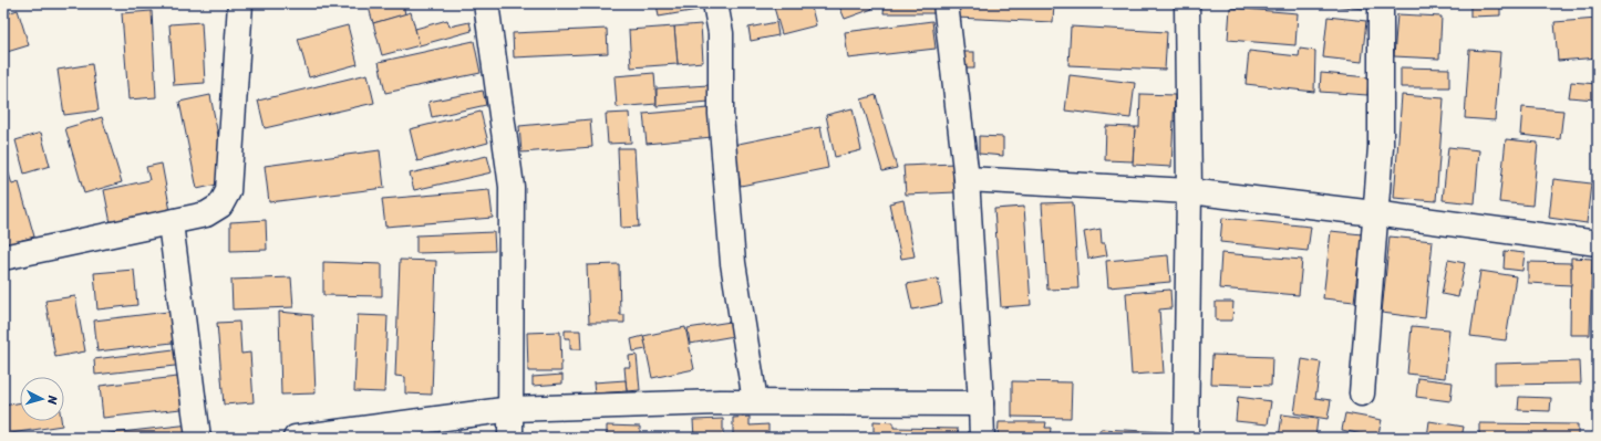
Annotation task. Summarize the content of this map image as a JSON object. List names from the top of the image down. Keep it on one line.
{"north":"right"}
